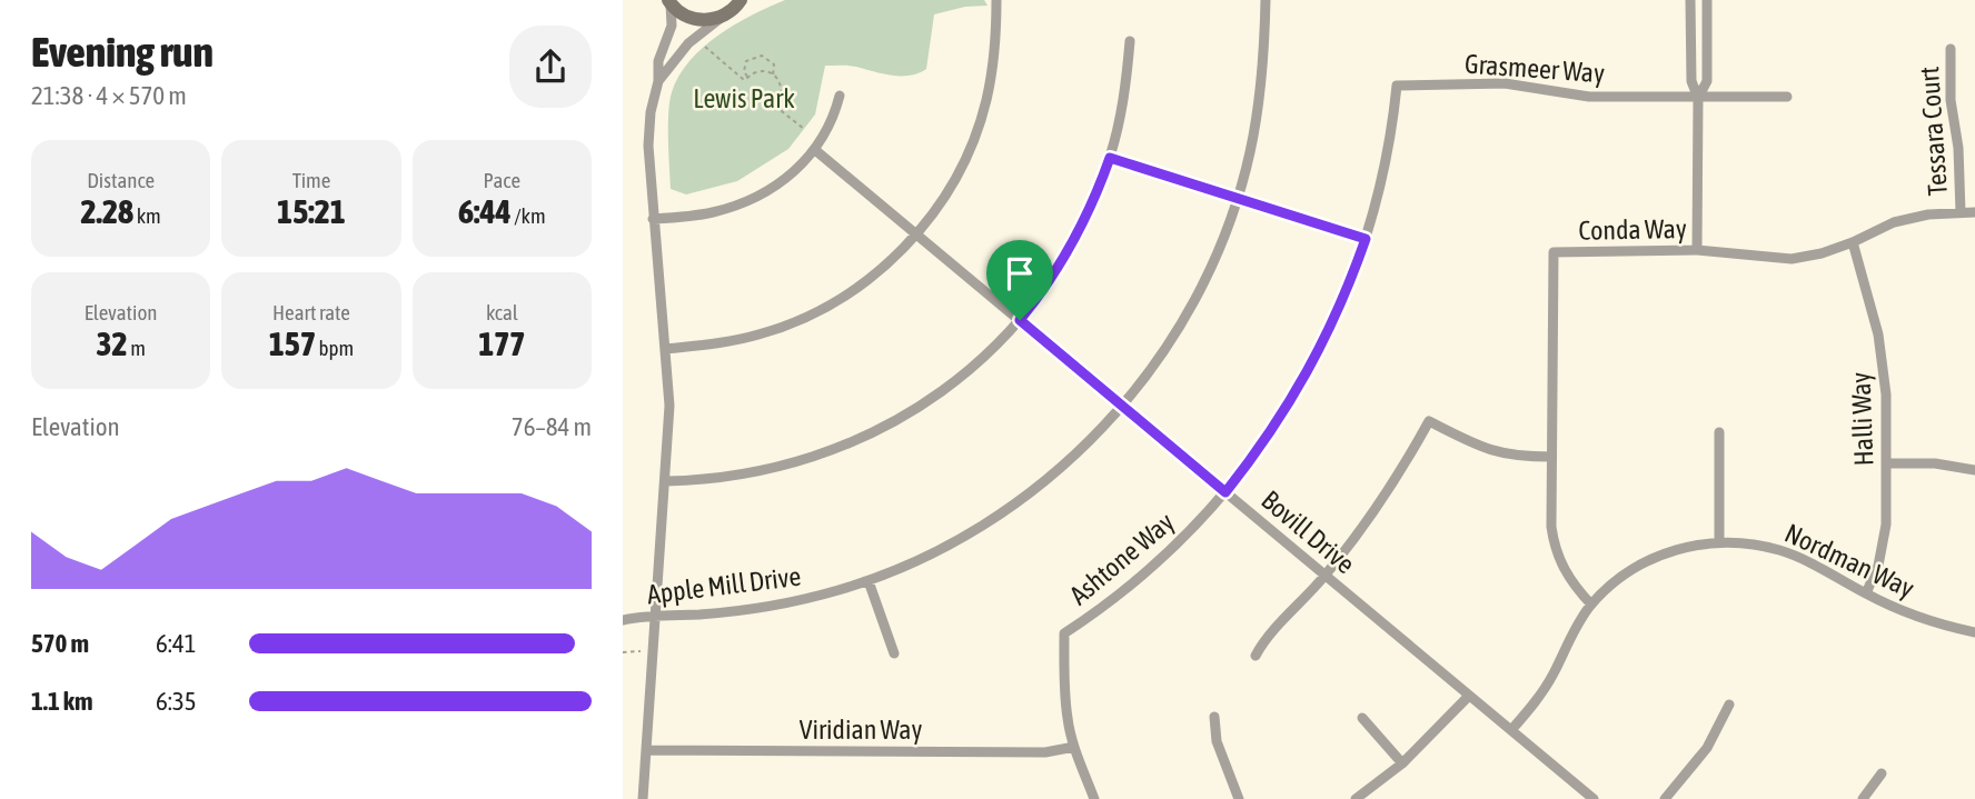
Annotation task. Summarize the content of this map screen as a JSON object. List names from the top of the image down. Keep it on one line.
{"streets":{"street":["Grasmeer Way","Tessara Court","Conda Way","Halli Way","Bovill Drive","Ashtone Way","Nordman Way","Apple Mill Drive","Viridian Way"]},"crossings":[["Grasmeer Way","Bovill Drive"],["Grasmeer Way","Ashtone Way"],["Tessara Court","Conda Way"],["Conda Way","Halli Way"],["Conda Way","Nordman Way"],["Halli Way","Nordman Way"],["Bovill Drive","Ashtone Way"],["Bovill Drive","Nordman Way"],["Bovill Drive","Apple Mill Drive"],["Ashtone Way","Viridian Way"]],"parks":["Lewis Park"],"page":{"heading":["Evening run","21:38 · 4 × 570 m"],"stats":[["Distance","2.28 km"],["Time","15:21"],["Pace","6:44 /km"],["Elevation","32 m"],["Heart rate","157 bpm"],["kcal","177"]],"chart":["Elevation","76–84 m"],"list":[{"name":"570 m","note":"6:41"},{"name":"1.1 km","note":"6:35"}]}}
